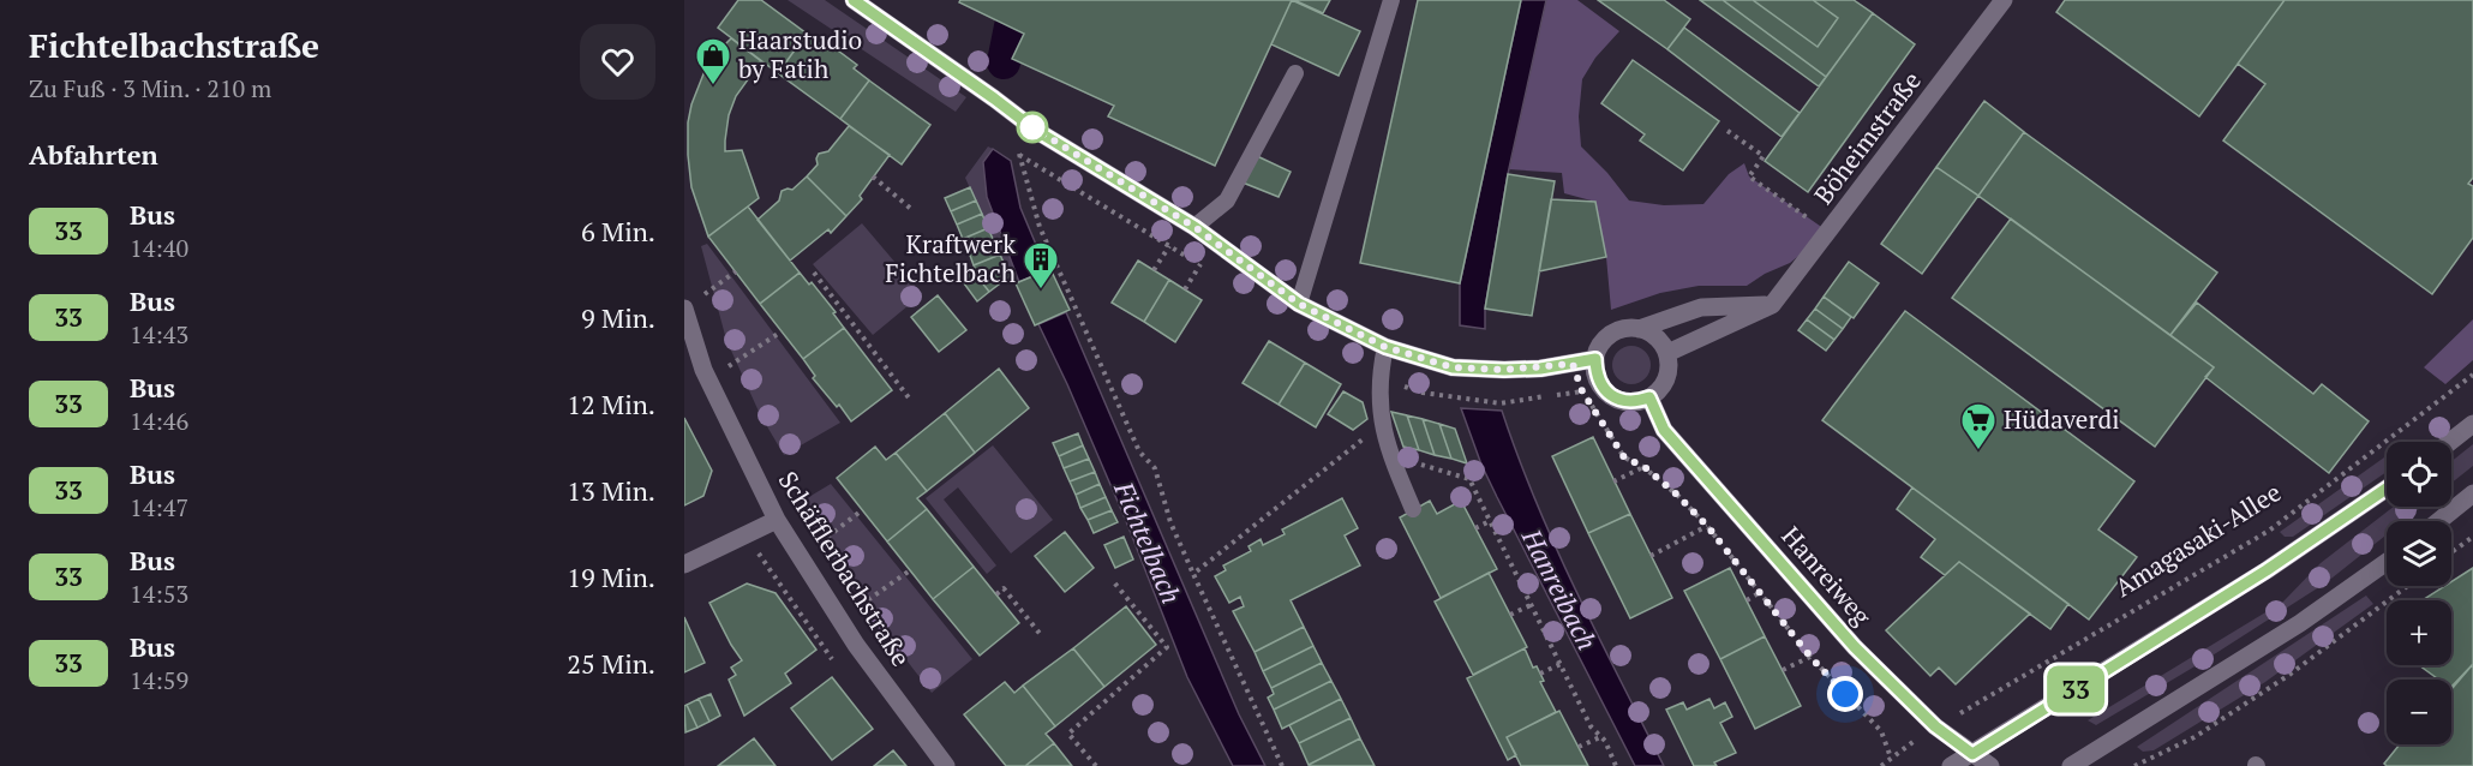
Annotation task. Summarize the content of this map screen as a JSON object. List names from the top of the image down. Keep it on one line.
{"streets":{"street":["Böheimstraße","Schäfflerbachstraße","Hanreiweg"],"path":["Amagasaki-Allee"]},"crossings":[["Böheimstraße","Hanreiweg"],["Amagasaki-Allee","Hanreiweg"]],"water":["Fichtelbach","Hanreibach"],"places":{"shop":["Haarstudio by Fatih"],"building":["Kraftwerk Fichtelbach"],"supermarket":["Hüdaverdi"]},"lines":["bus line 33"],"page":{"heading":[["Fichtelbachstraße","Zu Fuß · 3 Min. · 210 m"],"Abfahrten"],"on_map":"33","list":[{"mark":"33","name":"Bus","note":"14:40","value":"6 Min."},{"mark":"33","name":"Bus","note":"14:43","value":"9 Min."},{"mark":"33","name":"Bus","note":"14:46","value":"12 Min."},{"mark":"33","name":"Bus","note":"14:47","value":"13 Min."},{"mark":"33","name":"Bus","note":"14:53","value":"19 Min."},{"mark":"33","name":"Bus","note":"14:59","value":"25 Min."}],"map_buttons":["+","−"]}}
